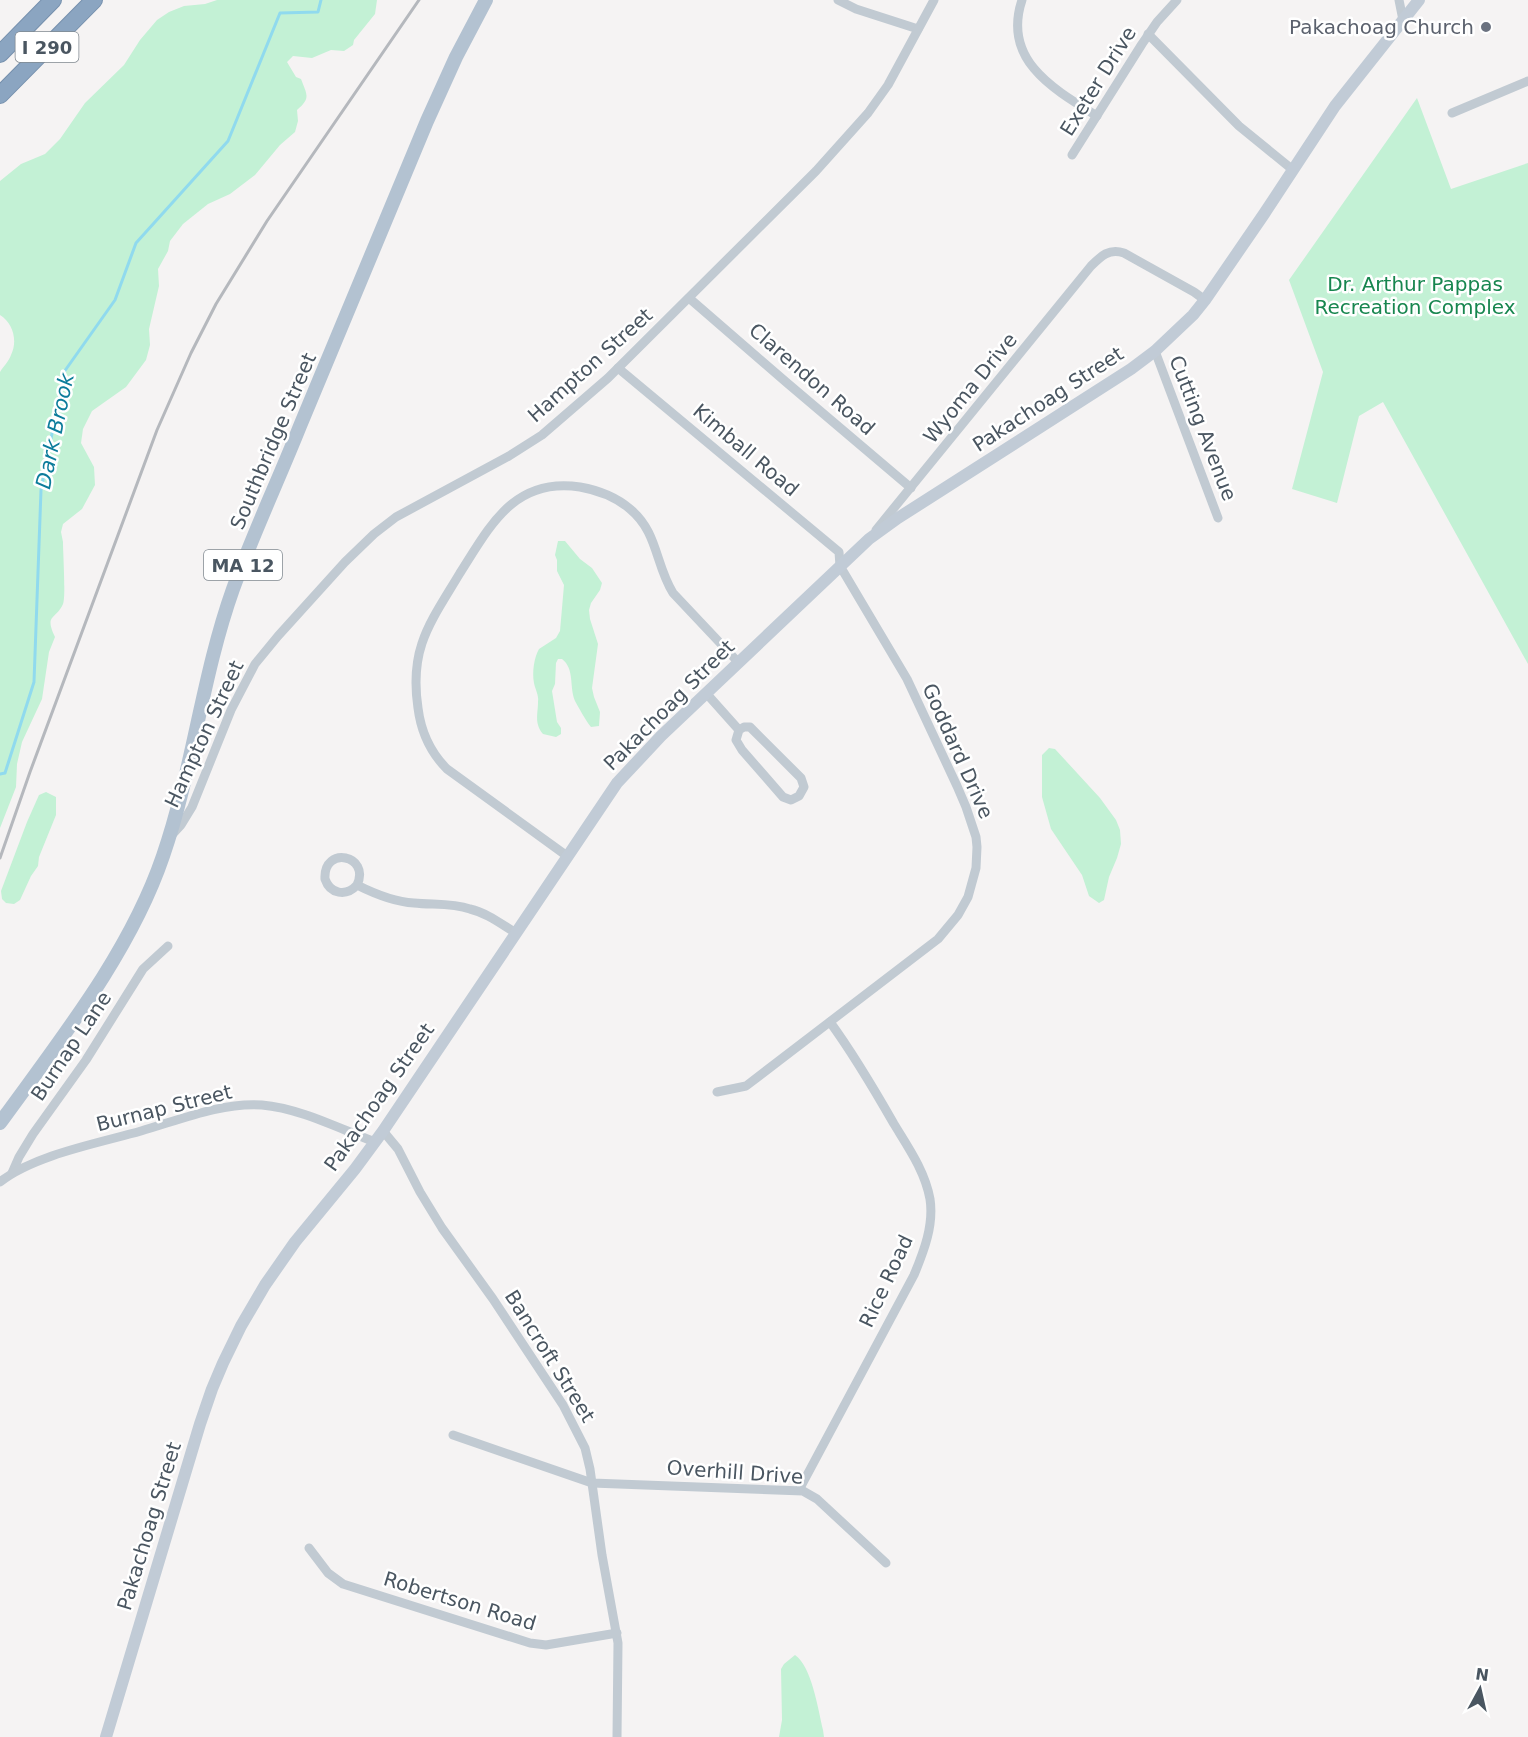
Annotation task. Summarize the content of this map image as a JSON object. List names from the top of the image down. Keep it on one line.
{"streets":{"highway":["I 290"],"main road":["Southbridge Street","MA 12"],"street":["Exeter Drive","Hampton Street","Clarendon Road","Wyoma Drive","Pakachoag Street","Cutting Avenue","Kimball Road","Goddard Drive","Burnap Lane","Burnap Street","Rice Road","Bancroft Street","Overhill Drive","Robertson Road"]},"crossings":[["Hampton Street","Clarendon Road"],["Hampton Street","Southbridge Street"],["Hampton Street","Kimball Road"],["Clarendon Road","Wyoma Drive"],["Wyoma Drive","Pakachoag Street"],["Pakachoag Street","Cutting Avenue"],["Pakachoag Street","Kimball Road"],["Pakachoag Street","Goddard Drive"],["Pakachoag Street","Burnap Street"],["Pakachoag Street","Bancroft Street"],["Kimball Road","Goddard Drive"],["Goddard Drive","Rice Road"],["Burnap Lane","Burnap Street"],["Rice Road","Overhill Drive"],["Bancroft Street","Overhill Drive"],["Bancroft Street","Robertson Road"]],"water":["Dark Brook"],"parks":["Dr. Arthur Pappas Recreation Complex"],"places":["Pakachoag Church"],"north":"top"}
